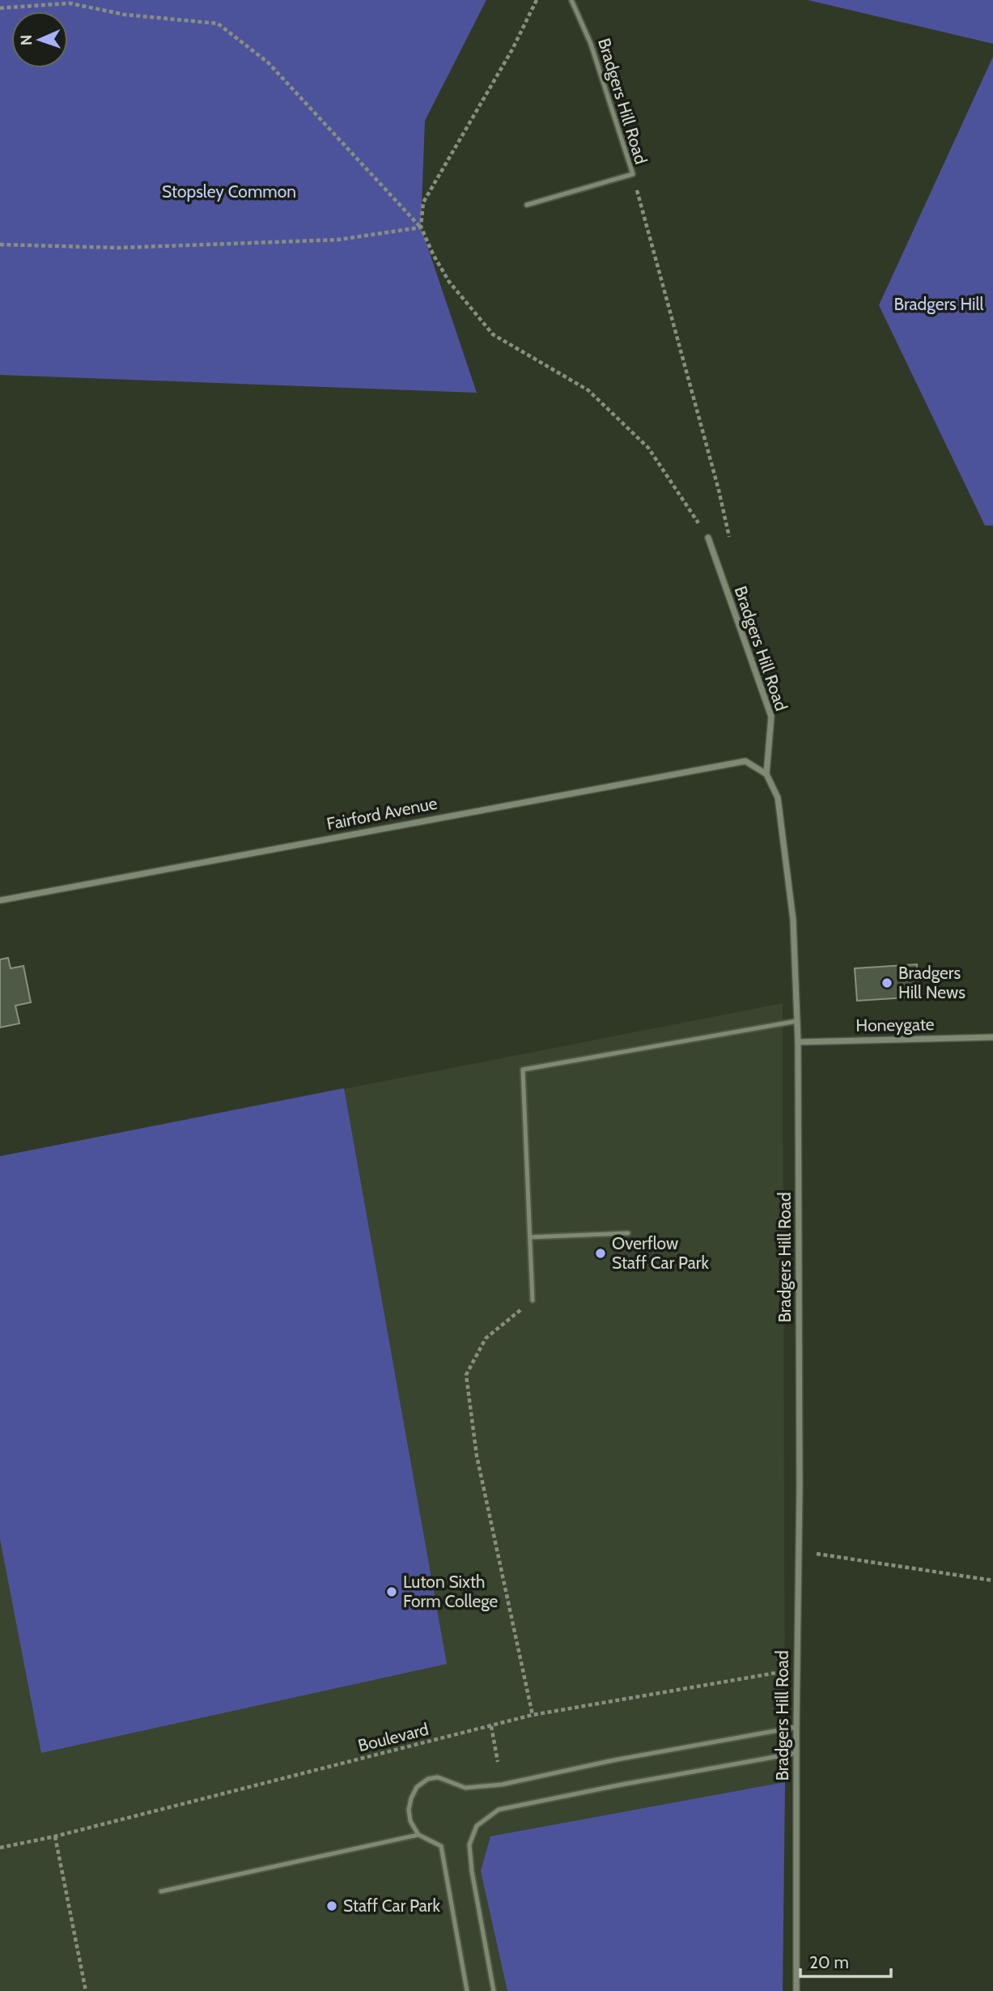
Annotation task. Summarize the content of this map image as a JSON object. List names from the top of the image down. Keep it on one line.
{"streets":{"street":["Bradgers Hill Road","Fairford Avenue","Honeygate"],"path":["Boulevard"]},"crossings":[["Bradgers Hill Road","Fairford Avenue"],["Bradgers Hill Road","Honeygate"],["Bradgers Hill Road","Boulevard"]],"parks":["Stopsley Common","Bradgers Hill"],"places":["Bradgers Hill News","Overflow Staff Car Park","Luton Sixth Form College","Staff Car Park"],"scale_bar":"20 m","north":"left"}
